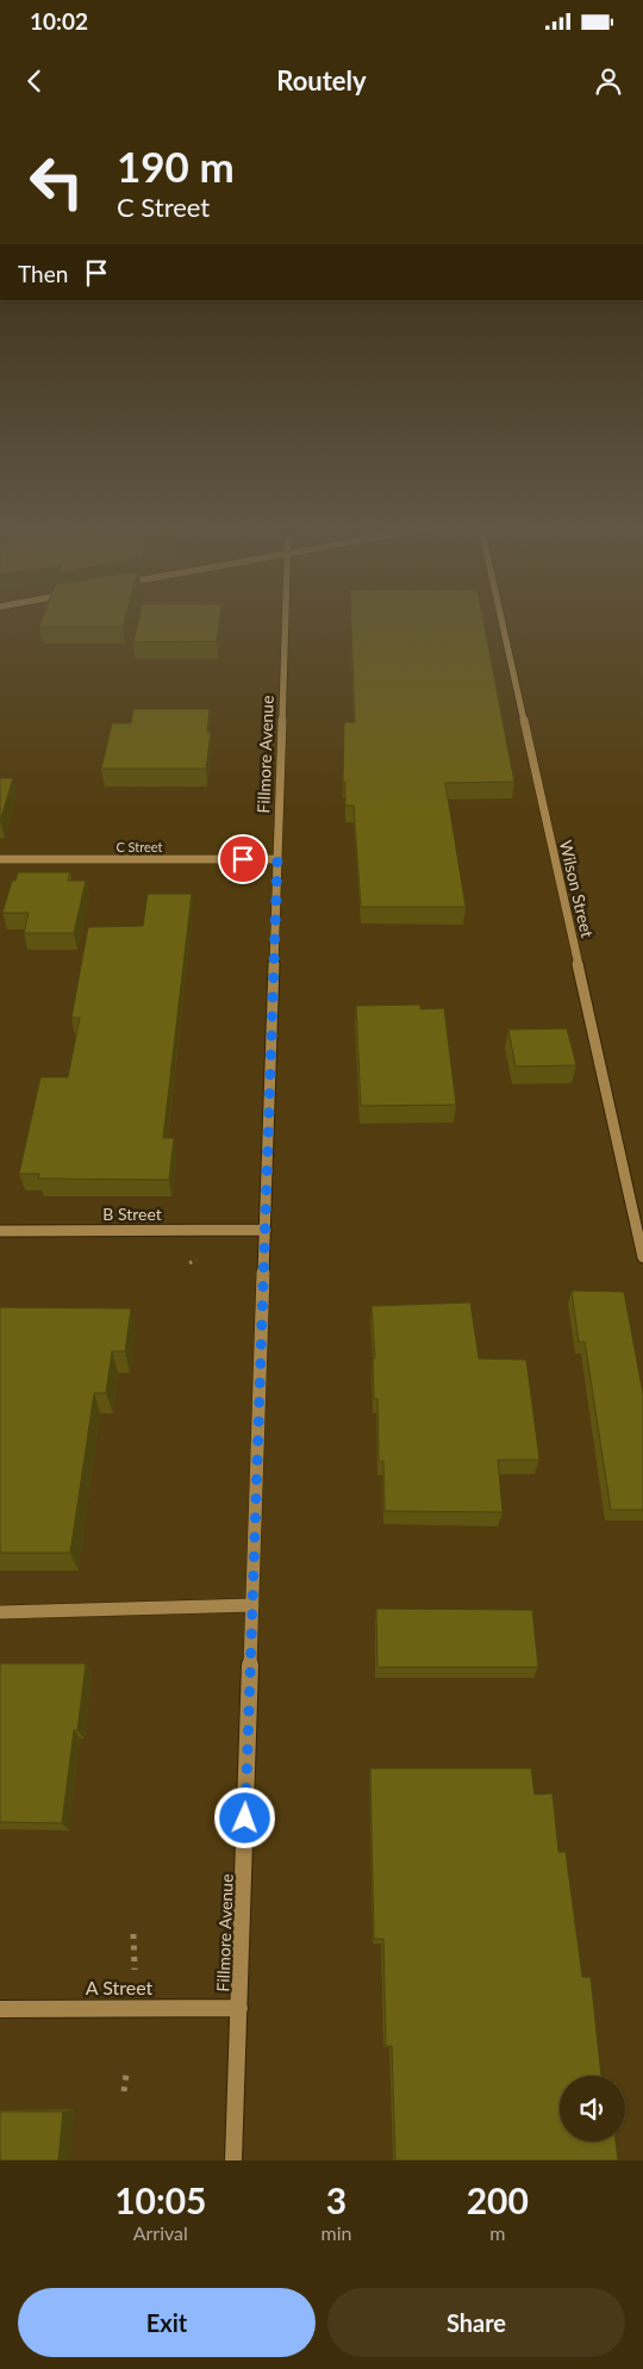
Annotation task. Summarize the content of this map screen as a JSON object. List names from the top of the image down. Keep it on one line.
{"streets":{"street":["Fillmore Avenue","C Street","Wilson Street","B Street","A Street"]},"crossings":[["Fillmore Avenue","C Street"],["Fillmore Avenue","B Street"],["Fillmore Avenue","A Street"]],"page":{"status":"10:02","header":"Routely","turn":["190 m","C Street"],"then":"Then","eta":["10:05","Arrival","3","min","200","m"],"buttons":["Exit","Share"]}}
